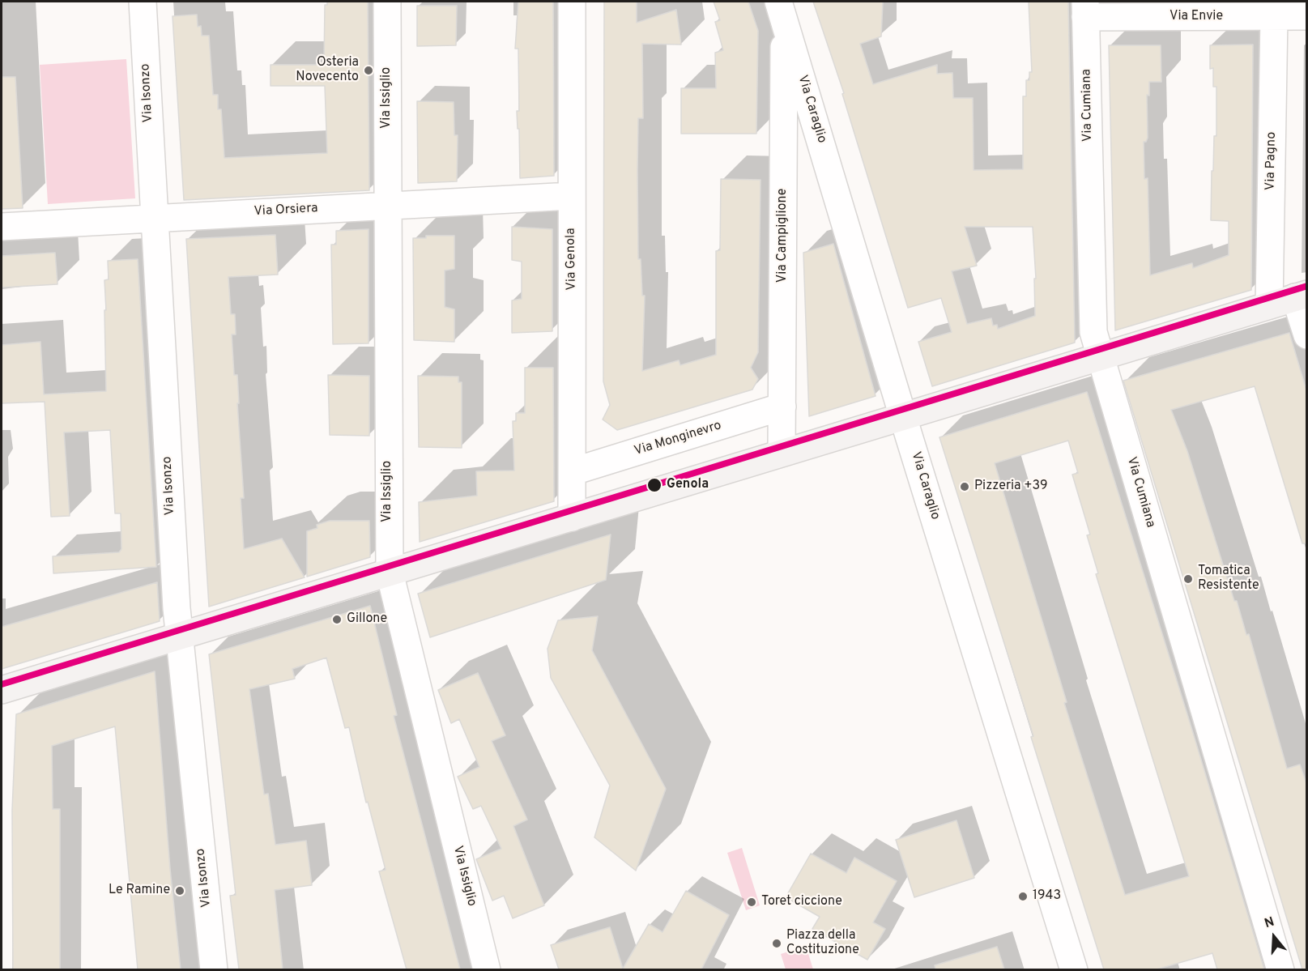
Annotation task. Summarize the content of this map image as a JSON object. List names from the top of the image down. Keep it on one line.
{"streets":{"street":["Via Envie","Via Isonzo","Via Issiglio","Via Cumiana","Via Caraglio","Via Pagno","Via Orsiera","Via Campiglione","Via Genola","Via Monginevro"]},"crossings":[["Via Envie","Via Cumiana"],["Via Envie","Via Pagno"],["Via Isonzo","Via Orsiera"],["Via Issiglio","Via Orsiera"],["Via Caraglio","Via Campiglione"],["Via Orsiera","Via Genola"],["Via Campiglione","Via Monginevro"],["Via Genola","Via Monginevro"]],"places":["Osteria Novecento","Genola","Pizzeria +39","Tomatica Resistente","Gillone","Le Ramine","1943","Toret ciccione","Piazza della Costituzione"],"north":"top"}
